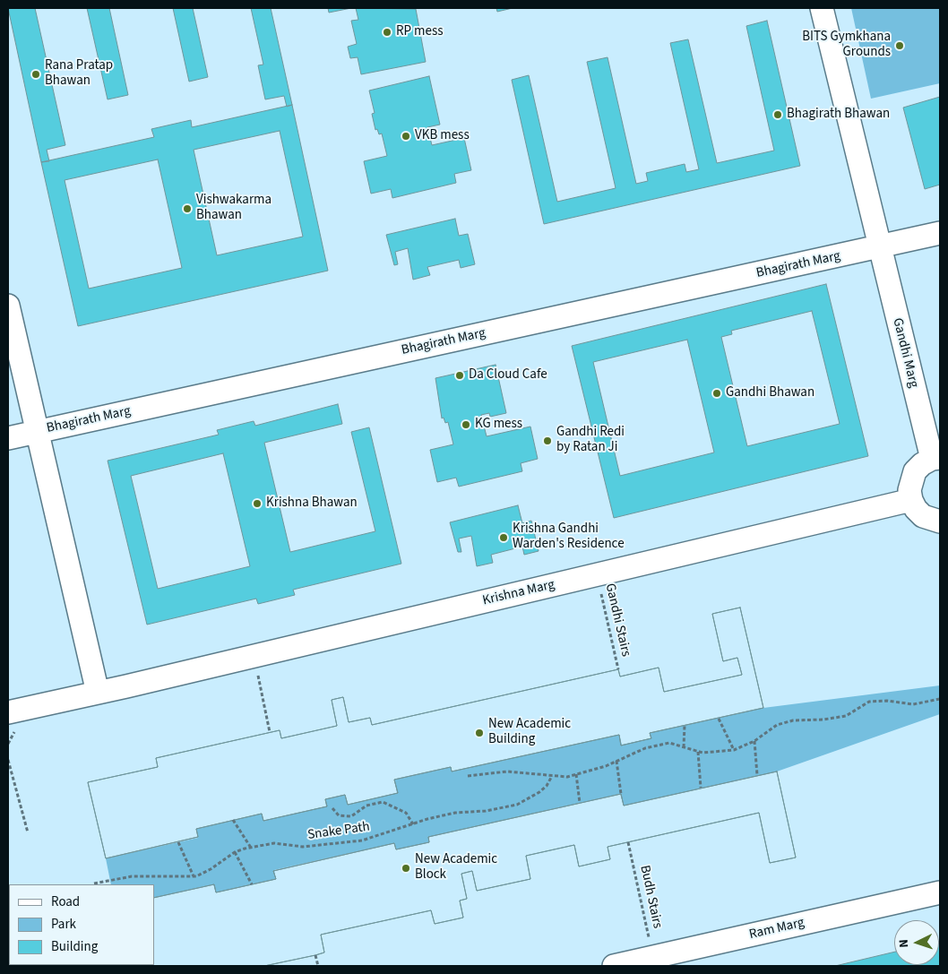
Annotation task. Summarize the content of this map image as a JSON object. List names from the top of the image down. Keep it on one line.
{"streets":{"lane":["Bhagirath Marg","Gandhi Marg","Krishna Marg","Ram Marg"],"path":["Gandhi Stairs","Snake Path","Budh Stairs"]},"crossings":[["Bhagirath Marg","Gandhi Marg"],["Krishna Marg","Gandhi Stairs"],["Budh Stairs","Ram Marg"]],"places":["RP mess","BITS Gymkhana Grounds","Rana Pratap Bhawan","Bhagirath Bhawan","VKB mess","Vishwakarma Bhawan","Da Cloud Cafe","Gandhi Bhawan","KG mess","Gandhi Redi by Ratan Ji","Krishna Bhawan","Krishna Gandhi Warden's Residence","New Academic Building","New Academic Block"],"legend":["Road","Park","Building"],"north":"left"}
